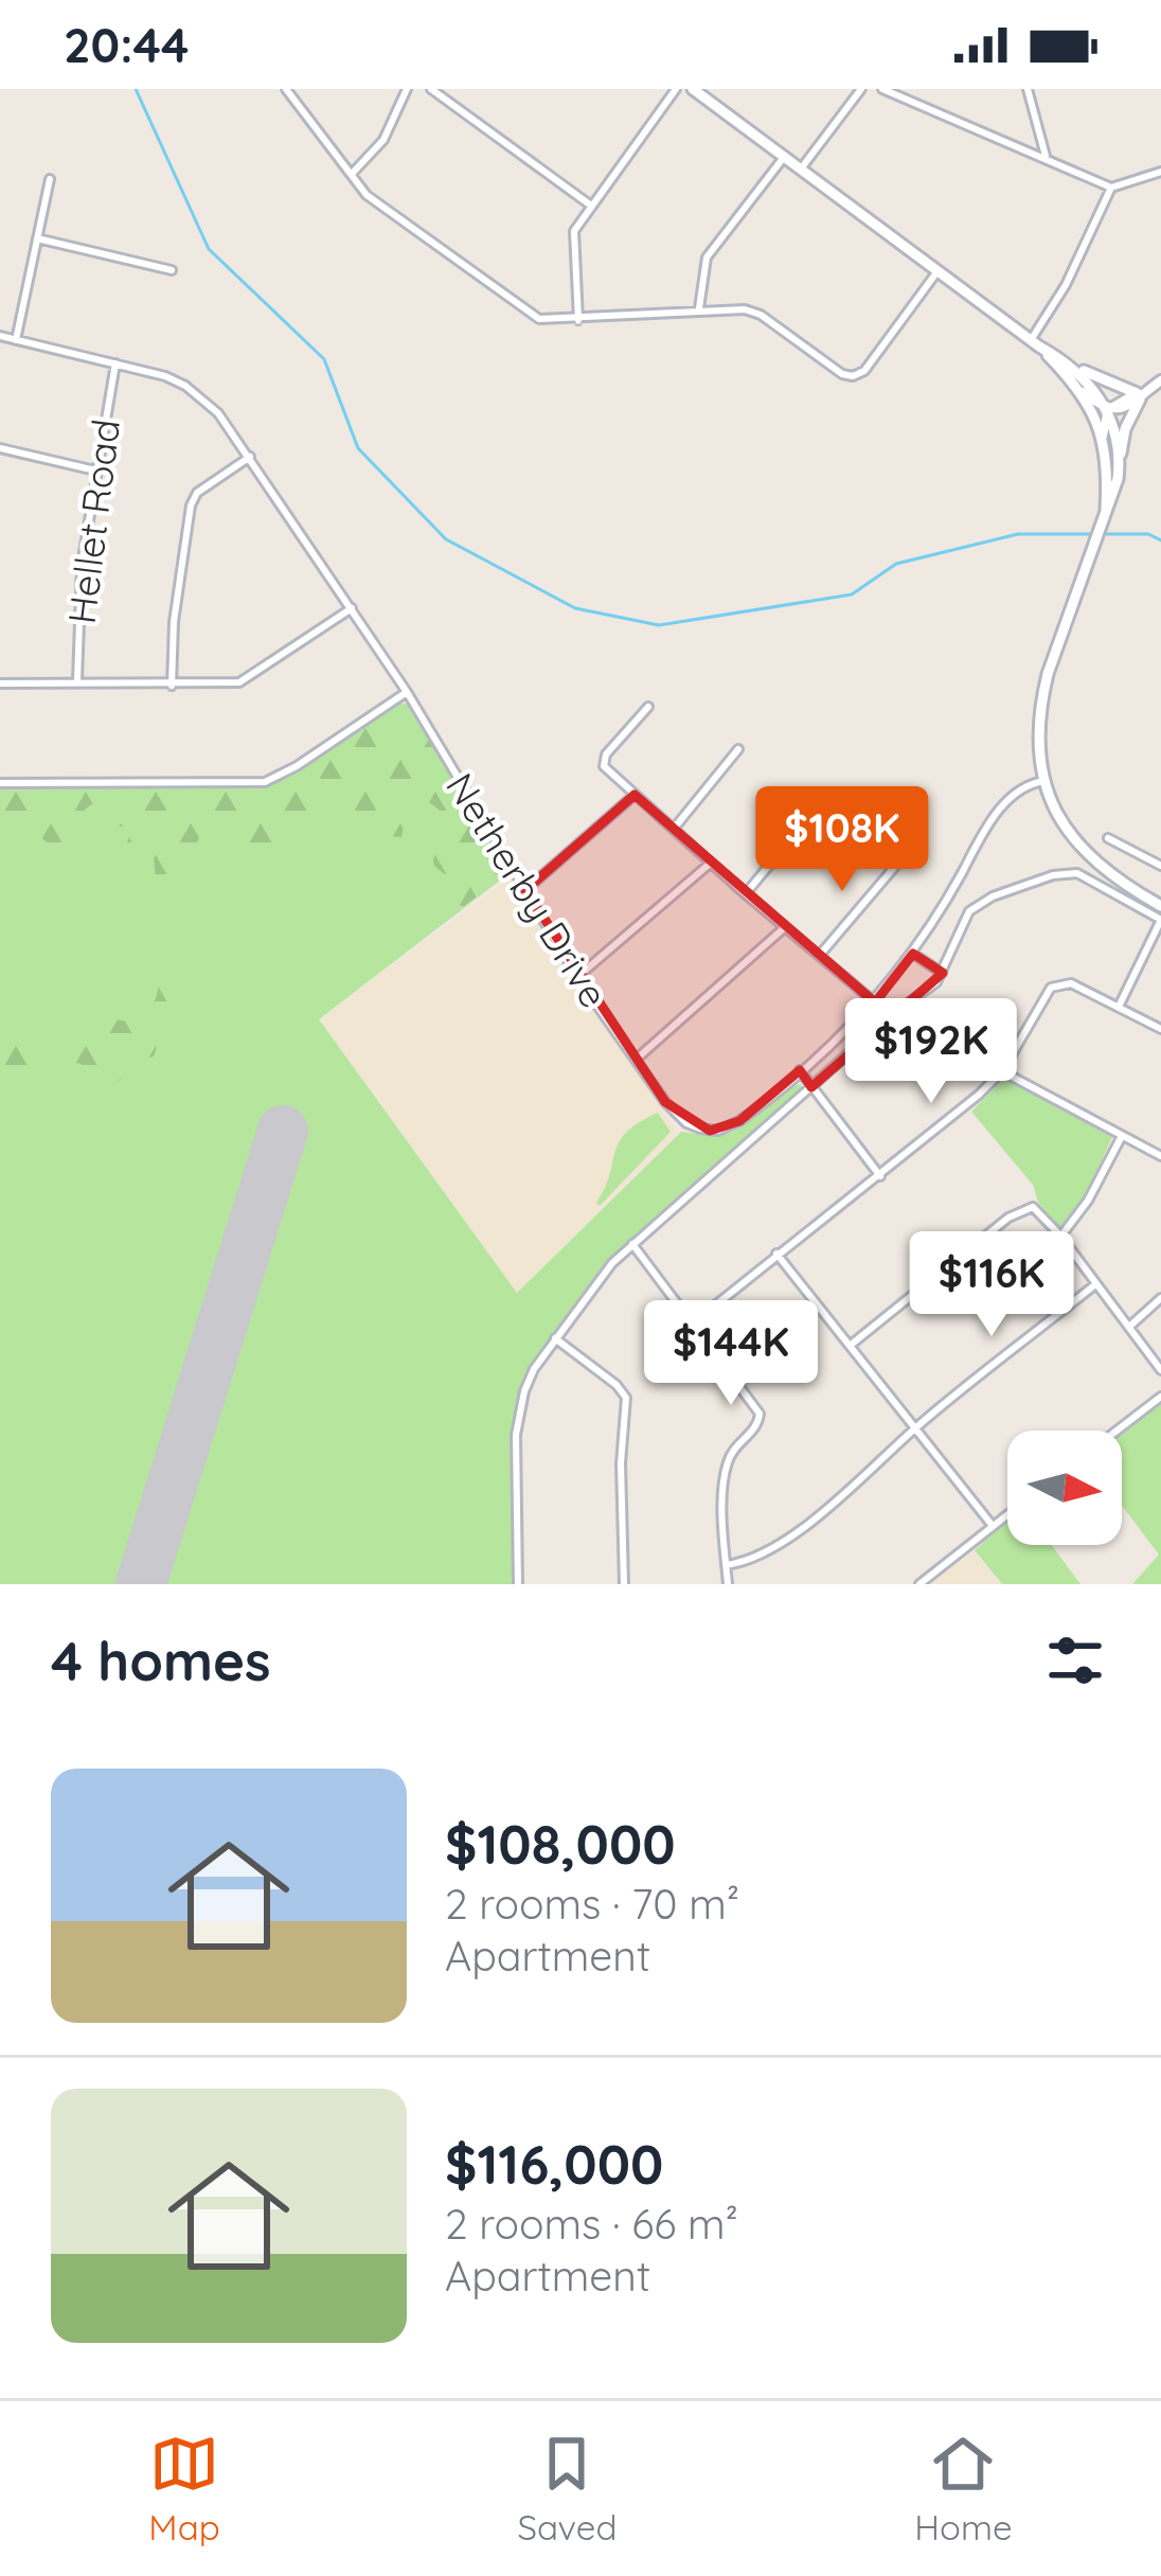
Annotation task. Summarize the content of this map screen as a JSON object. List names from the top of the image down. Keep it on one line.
{"streets":{"street":["Hellet Road","Netherby Drive"]},"crossings":[["Hellet Road","Netherby Drive"]],"north":"right","page":{"status":"20:44","price":["$108K","$192K","$116K","$144K"],"heading":"4 homes","list":[{"name":"$108,000","note":"2 rooms · 70 m² · Apartment"},{"name":"$116,000","note":"2 rooms · 66 m² · Apartment"}],"tabs":["Map","Saved","Home"]}}
